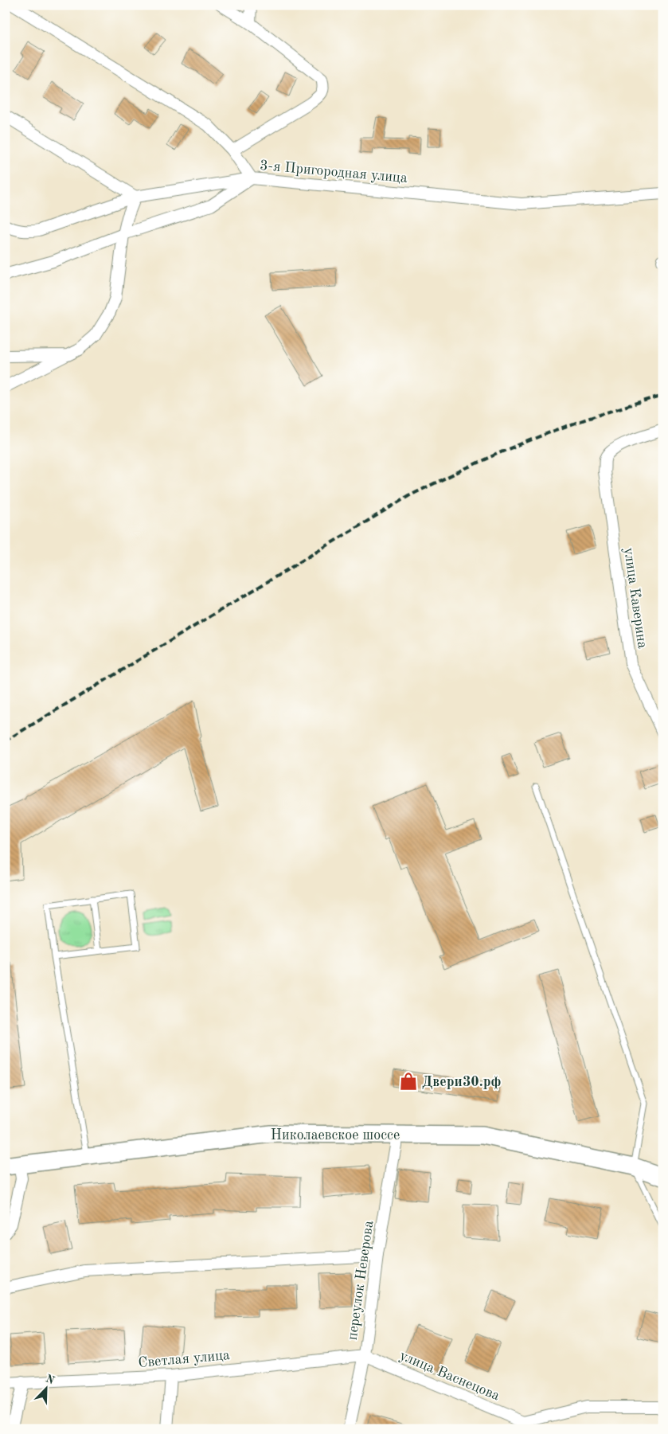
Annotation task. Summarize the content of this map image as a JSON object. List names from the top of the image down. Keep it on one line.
{"streets":{"main road":["Николаевское шоссе"],"street":["3-я Пригородная улица","улица Каверина","переулок Неверова","Светлая улица","улица Васнецова"]},"crossings":[["Николаевское шоссе","переулок Неверова"],["переулок Неверова","Светлая улица"],["переулок Неверова","улица Васнецова"],["Светлая улица","улица Васнецова"]],"places":{"shop":["Двери30.рф"]},"north":"top right"}
